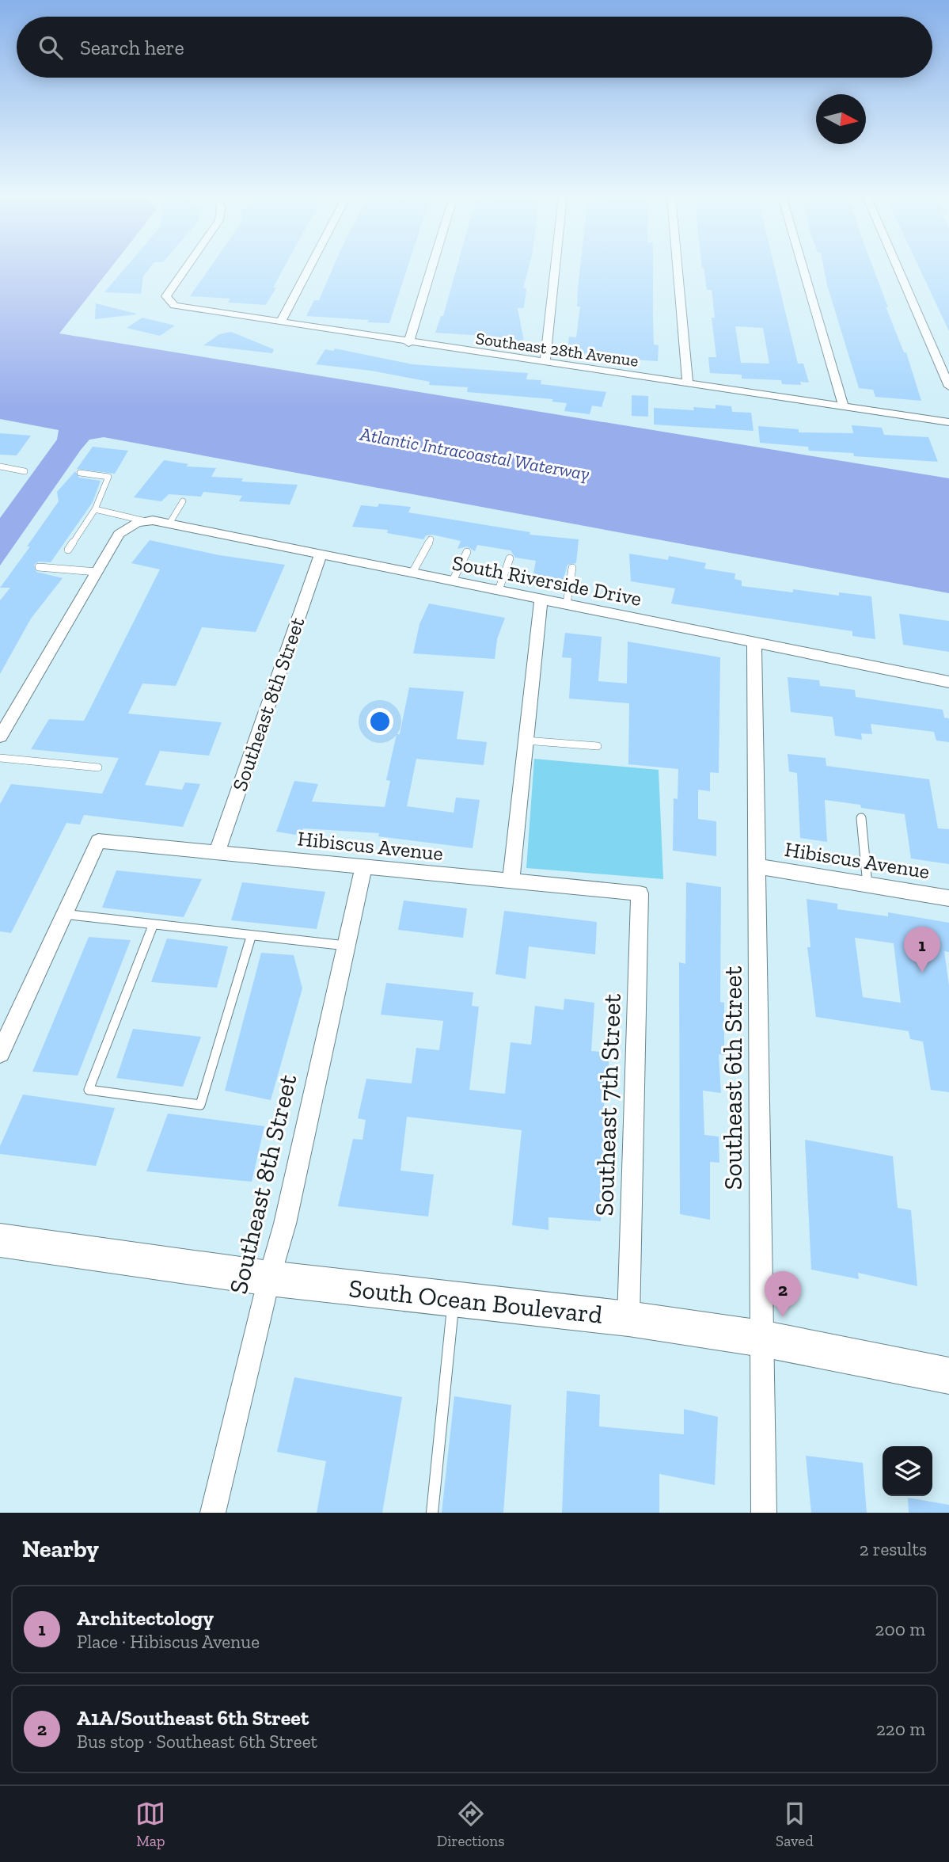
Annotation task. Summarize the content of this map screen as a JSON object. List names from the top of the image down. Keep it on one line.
{"streets":{"main road":["South Ocean Boulevard"],"street":["Southeast 28th Avenue","South Riverside Drive","Southeast 8th Street","Hibiscus Avenue","Southeast 6th Street","Southeast 7th Street"]},"crossings":[["South Riverside Drive","Southeast 8th Street"],["South Riverside Drive","Southeast 6th Street"],["Southeast 8th Street","Hibiscus Avenue"],["Southeast 8th Street","South Ocean Boulevard"],["Hibiscus Avenue","Southeast 6th Street"],["Hibiscus Avenue","Southeast 7th Street"],["Southeast 6th Street","South Ocean Boulevard"],["Southeast 7th Street","South Ocean Boulevard"]],"water":["Atlantic Intracoastal Waterway"],"north":"right","page":{"search":"Search here","pins":["1","2"],"heading":["Nearby","2 results"],"list":[{"mark":"1","name":"Architectology","note":"Place · Hibiscus Avenue","value":"200 m"},{"mark":"2","name":"A1A/Southeast 6th Street","note":"Bus stop · Southeast 6th Street","value":"220 m"}],"nav":["Map","Directions","Saved"]}}
